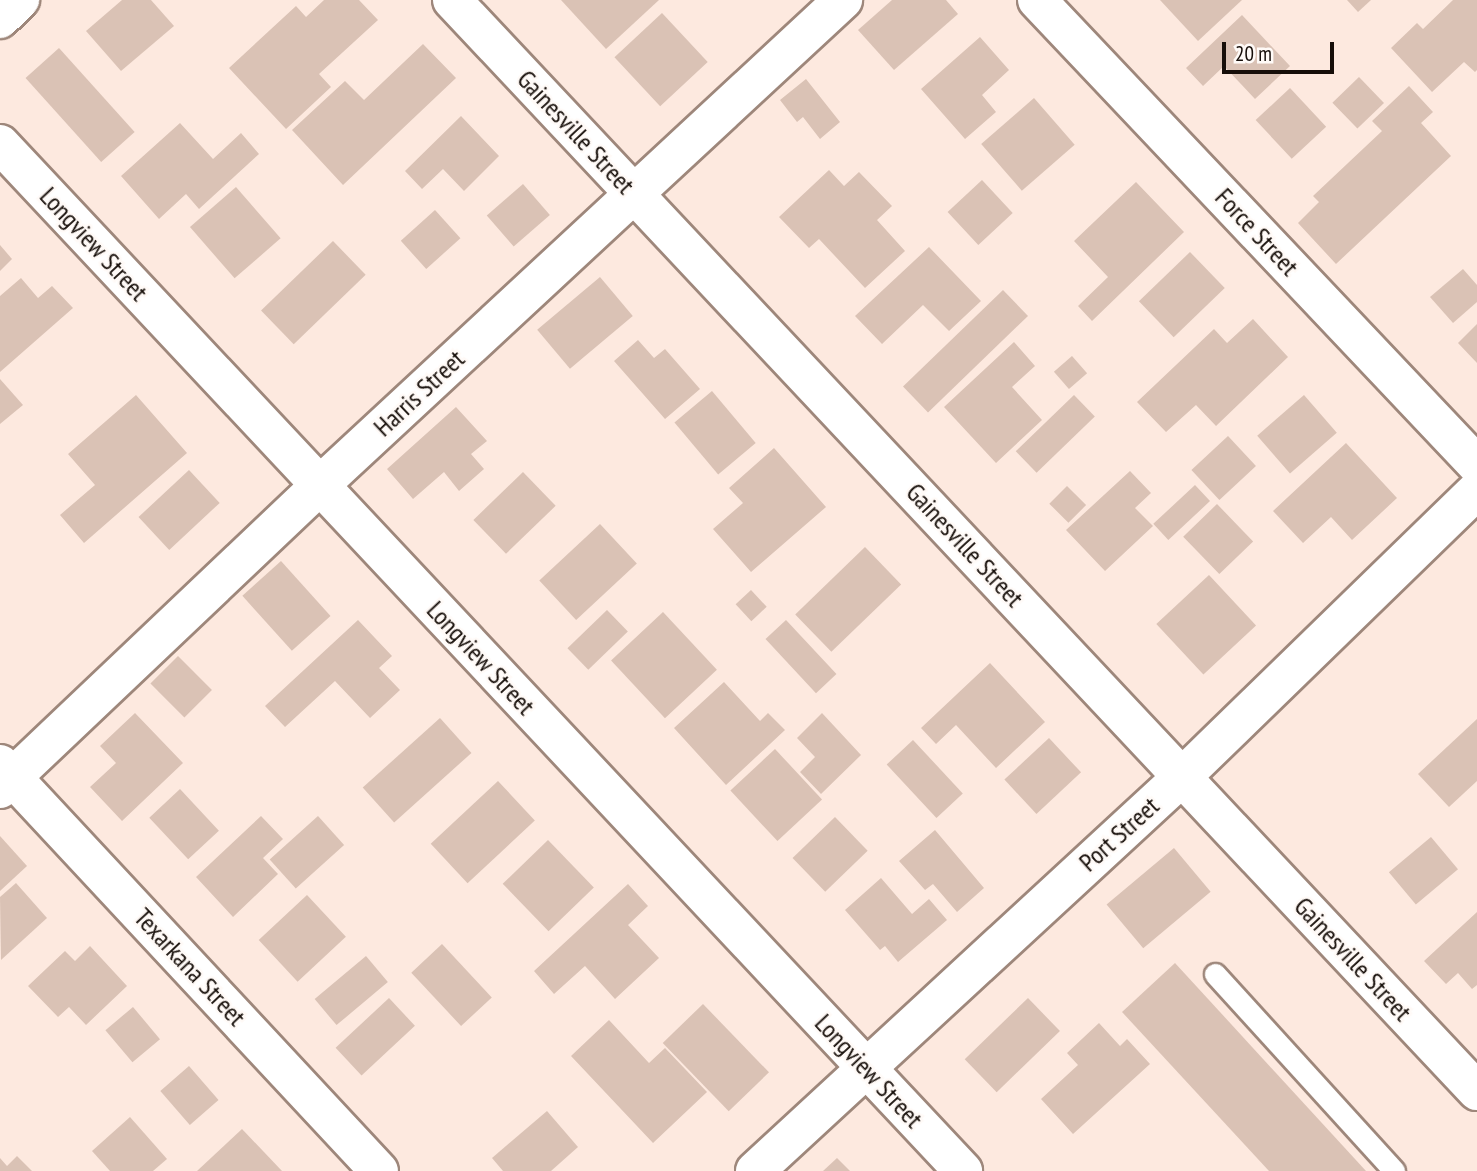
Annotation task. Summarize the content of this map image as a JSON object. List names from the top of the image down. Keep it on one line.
{"streets":{"street":["Gainesville Street","Force Street","Longview Street","Harris Street","Port Street","Texarkana Street"]},"crossings":[["Gainesville Street","Harris Street"],["Gainesville Street","Port Street"],["Longview Street","Harris Street"],["Longview Street","Port Street"],["Harris Street","Texarkana Street"]],"scale_bar":"20 m"}
